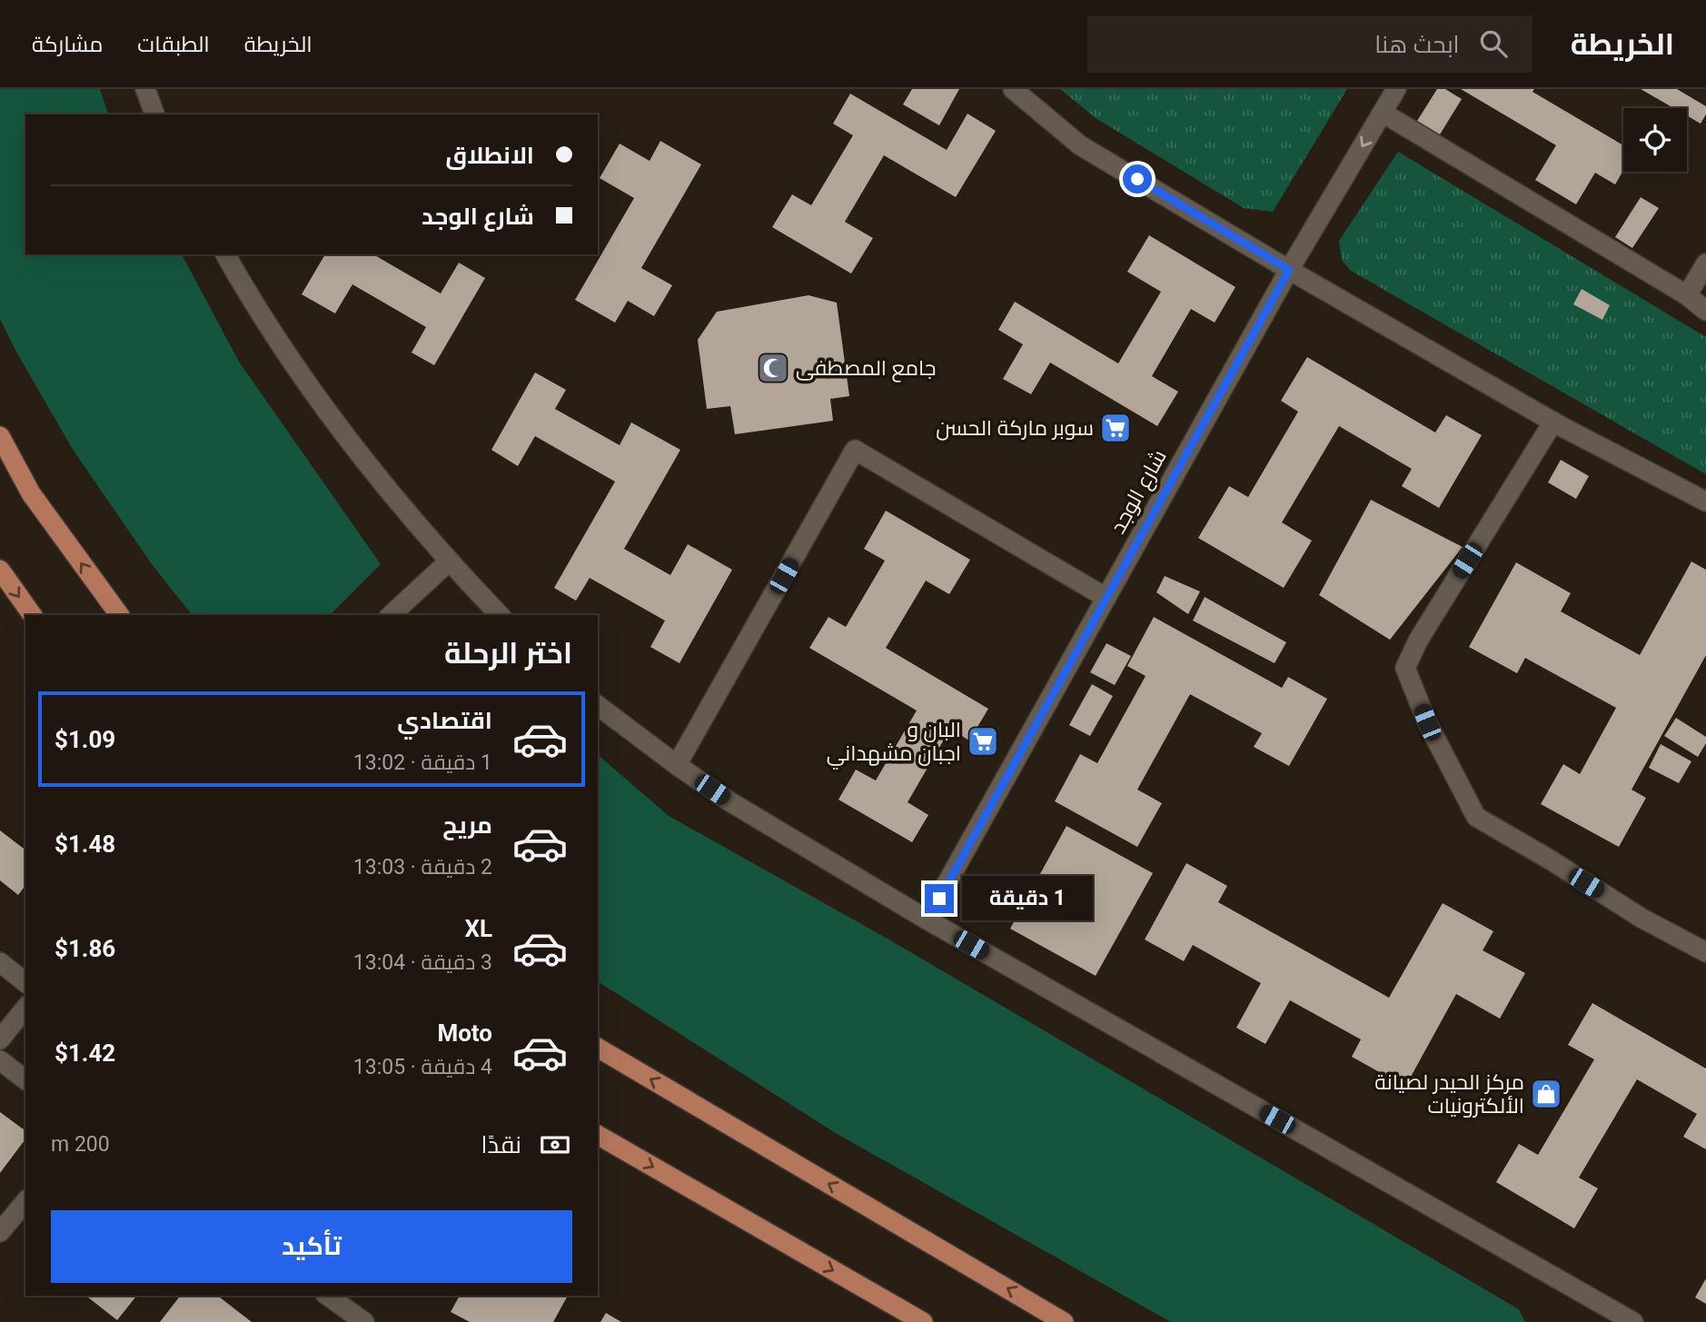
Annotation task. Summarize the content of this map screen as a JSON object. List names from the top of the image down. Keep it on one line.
{"streets":{"street":["شارع الوجد"]},"places":{"mosque":["جامع المصطفى"],"supermarket":["سوبر ماركة الحسن","البان و اجبان مشهداني"],"shop":["مركز الحيدر لصيانة الألكترونيات"]},"page":{"header":"الخريطة","search":"ابحث هنا","nav":["الخريطة","الطبقات","مشاركة"],"banner":["الانطلاق","شارع الوجد"],"heading":"اختر الرحلة","list":[{"name":"اقتصادي","note":"1 دقيقة · 13:02","value":"$1.09"},{"name":"مريح","note":"2 دقيقة · 13:03","value":"$1.48"},{"name":"XL","note":"3 دقيقة · 13:04","value":"$1.86"},{"name":"Moto","note":"4 دقيقة · 13:05","value":"$1.42"}],"bubble":"1 دقيقة","pay":["نقدًا","200 m"],"buttons":"تأكيد"}}
